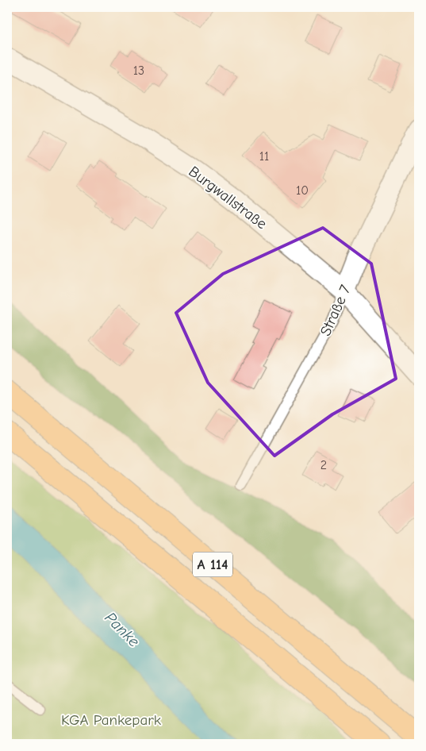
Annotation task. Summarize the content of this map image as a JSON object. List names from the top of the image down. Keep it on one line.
{"streets":{"highway":["A 114"],"street":["Burgwallstraße","Straße 7"]},"crossings":[["Burgwallstraße","Straße 7"]],"water":["Panke"],"parks":["KGA Pankepark"],"house_numbers":["13","11","10","2"]}
